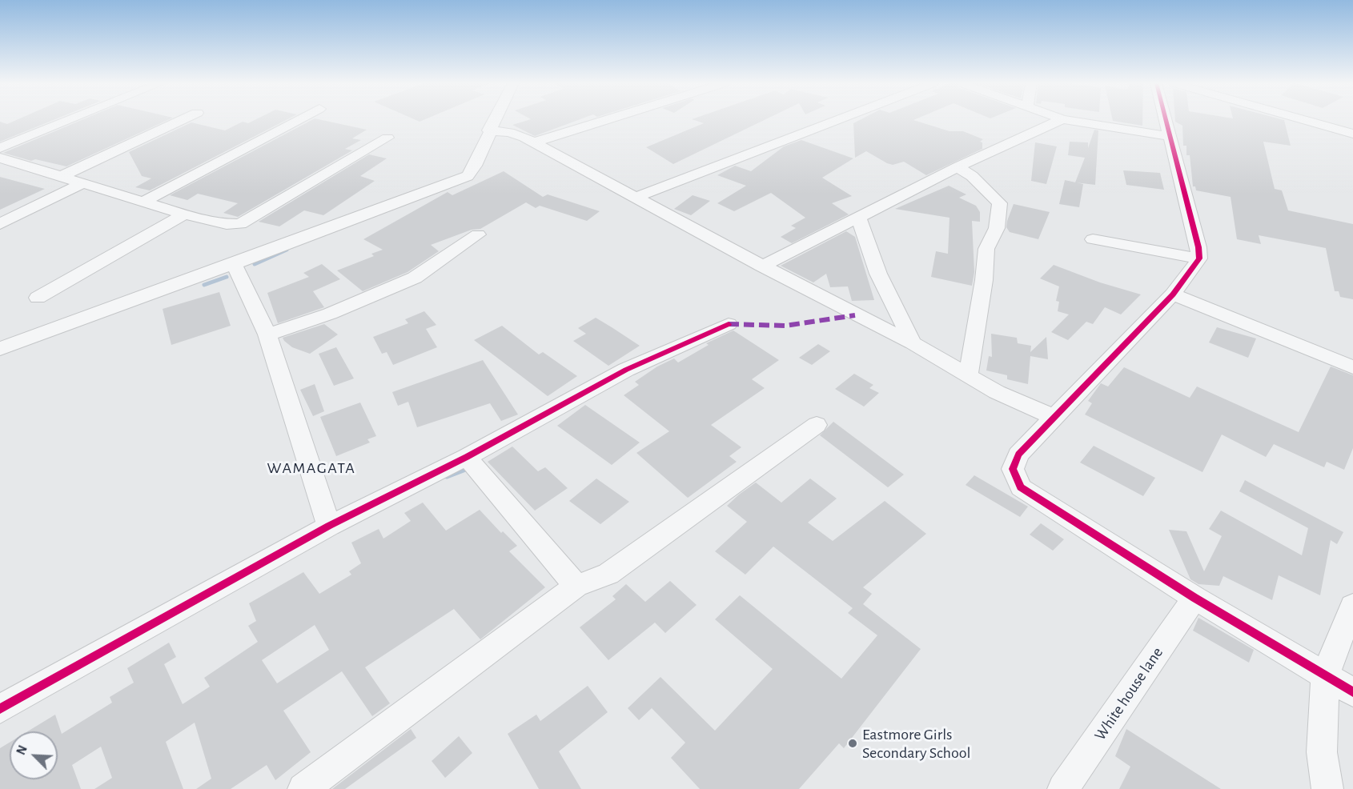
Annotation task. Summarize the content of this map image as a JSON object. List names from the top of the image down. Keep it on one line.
{"streets":{"street":["White house lane"]},"districts":["WAMAGATA"],"places":["Eastmore Girls Secondary School"],"north":"top left"}
